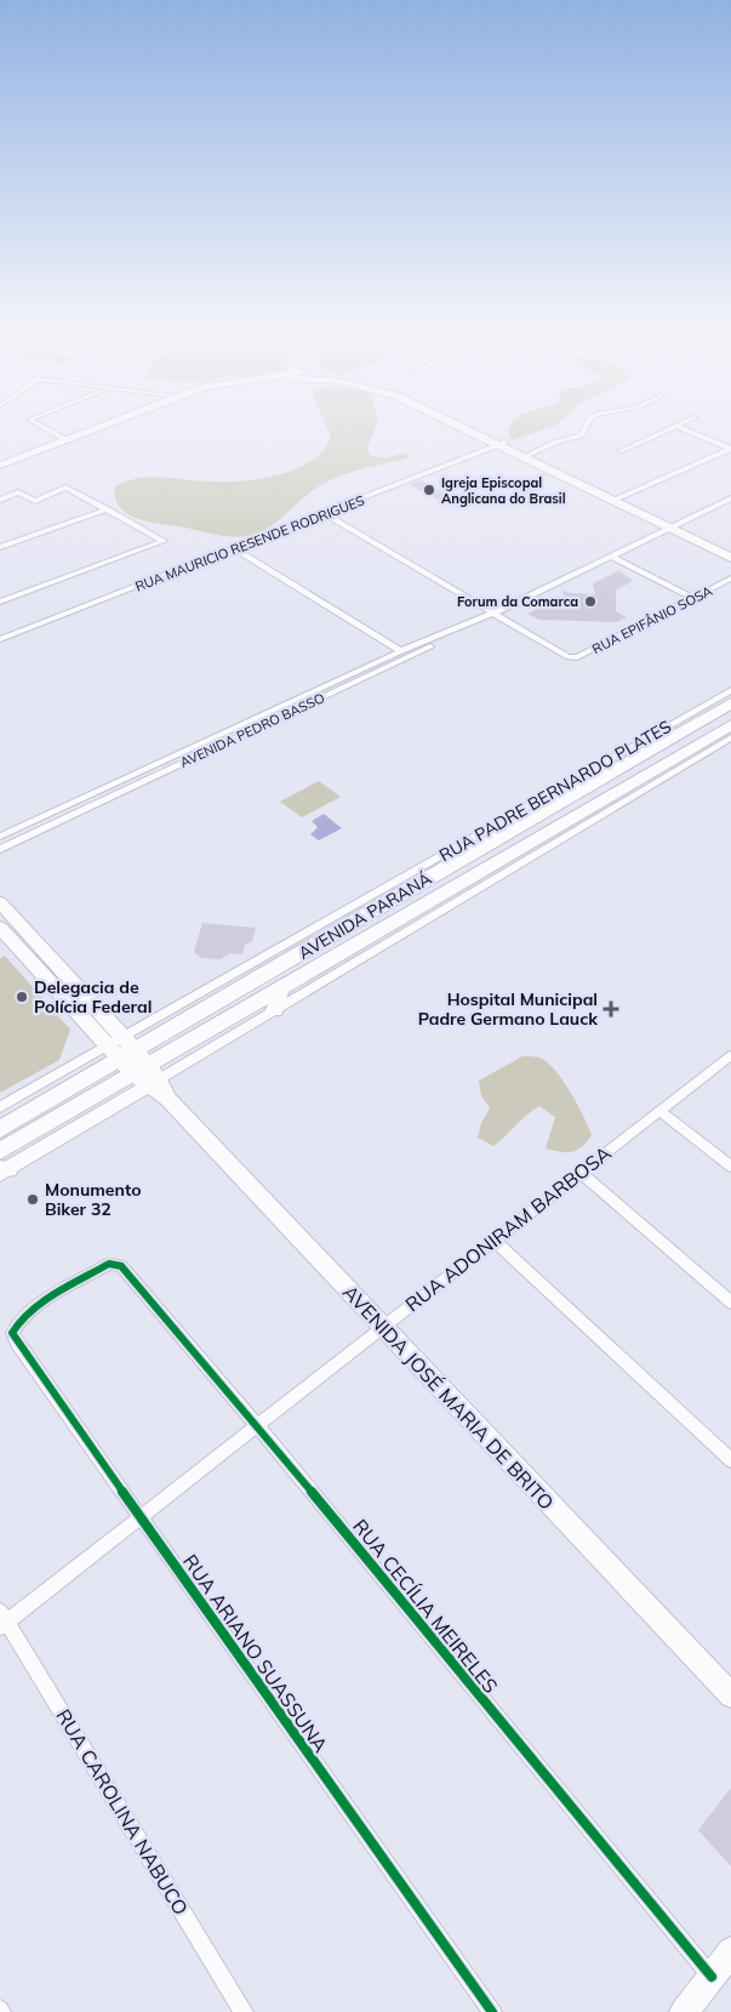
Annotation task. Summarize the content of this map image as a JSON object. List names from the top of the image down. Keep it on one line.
{"streets":{"main road":["AVENIDA PARANÁ","AVENIDA JOSÉ MARIA DE BRITO"],"street":["RUA MAURICIO RESENDE RODRIGUES","RUA EPIFÂNIO SOSA","AVENIDA PEDRO BASSO","RUA PADRE BERNARDO PLATES","RUA ADONIRAM BARBOSA","RUA CECÍLIA MEIRELES","RUA ARIANO SUASSUNA","RUA CAROLINA NABUCO"]},"crossings":[["RUA EPIFÂNIO SOSA","AVENIDA PEDRO BASSO"],["RUA PADRE BERNARDO PLATES","AVENIDA PARANÁ"],["RUA PADRE BERNARDO PLATES","AVENIDA JOSÉ MARIA DE BRITO"],["AVENIDA PARANÁ","AVENIDA JOSÉ MARIA DE BRITO"],["RUA ADONIRAM BARBOSA","AVENIDA JOSÉ MARIA DE BRITO"],["RUA ADONIRAM BARBOSA","RUA CECÍLIA MEIRELES"],["RUA ADONIRAM BARBOSA","RUA ARIANO SUASSUNA"],["RUA ADONIRAM BARBOSA","RUA CAROLINA NABUCO"],["RUA CECÍLIA MEIRELES","RUA ARIANO SUASSUNA"]],"places":{"other":["Igreja Episcopal Anglicana do Brasil","Forum da Comarca","Delegacia de Polícia Federal","Monumento Biker 32"],"health":["Hospital Municipal Padre Germano Lauck"]}}
